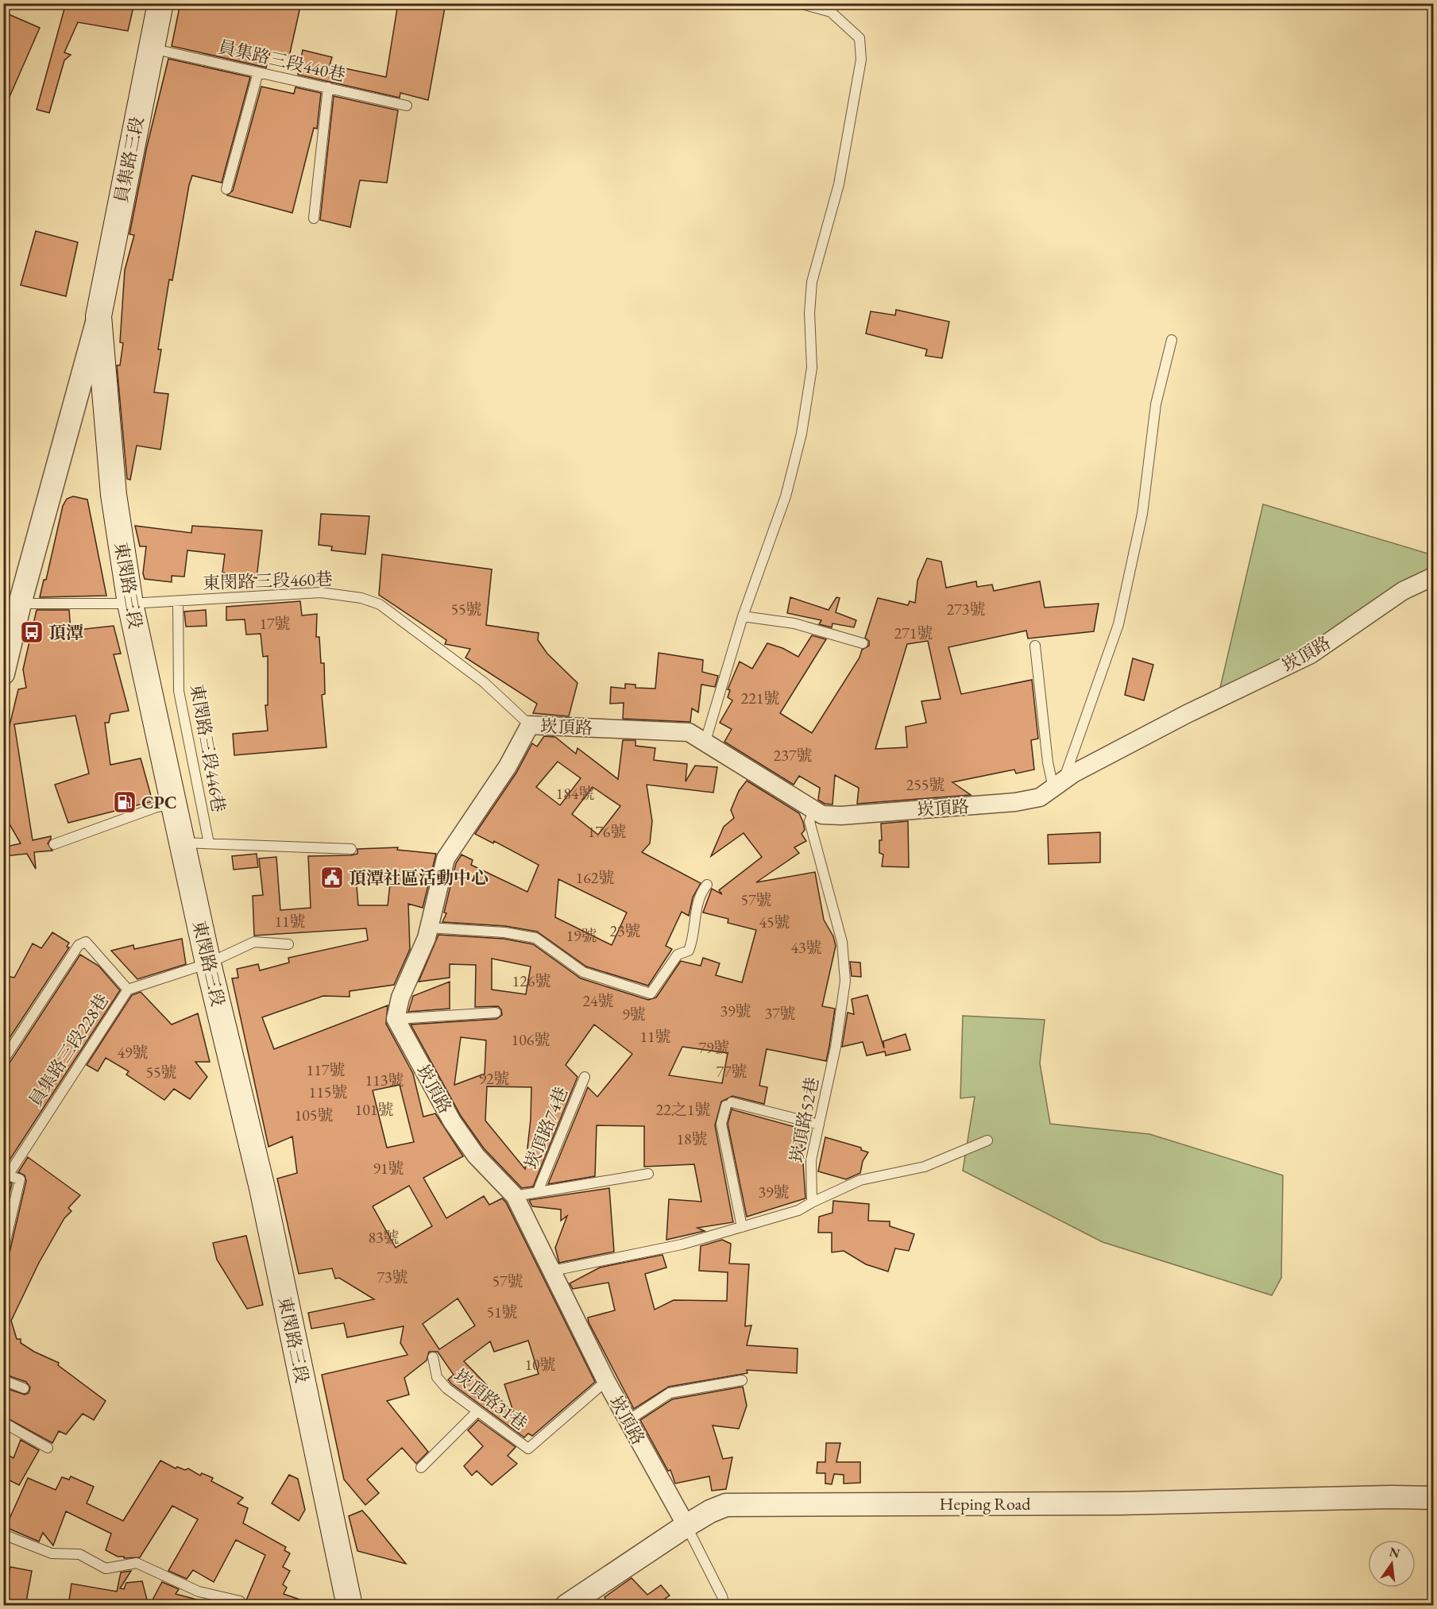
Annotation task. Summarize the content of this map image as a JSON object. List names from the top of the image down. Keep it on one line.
{"streets":{"main road":["員集路三段","東閔路三段"],"street":["崁頂路","Heping Road"],"lane":["員集路三段440巷","東閔路三段460巷","東閔路三段446巷","員集路三段228巷","崁頂路52巷","崁頂路74巷","崁頂路31巷"]},"crossings":[["員集路三段440巷","員集路三段"],["員集路三段","東閔路三段"],["東閔路三段460巷","東閔路三段"],["東閔路三段460巷","崁頂路"],["東閔路三段460巷","東閔路三段446巷"],["東閔路三段","員集路三段228巷"],["崁頂路","崁頂路52巷"],["崁頂路","崁頂路74巷"],["崁頂路","崁頂路31巷"],["崁頂路","Heping Road"]],"places":{"bus stop":["頂潭"],"fuel station":["CPC"],"public building":["頂潭社區活動中心"]},"house_numbers":["55號","273號","17號","271號","221號","237號","255號","184號","176號","162號","57號","11號","45號","23號","19號","43號","126號","24號","39號","37號","9號","11號","106號","79號","49號","117號","77號","55號","92號","113號","115號","101號","22之1號","105號","18號","91號","39號","83號","73號","57號","51號","10號"],"north":"top"}
